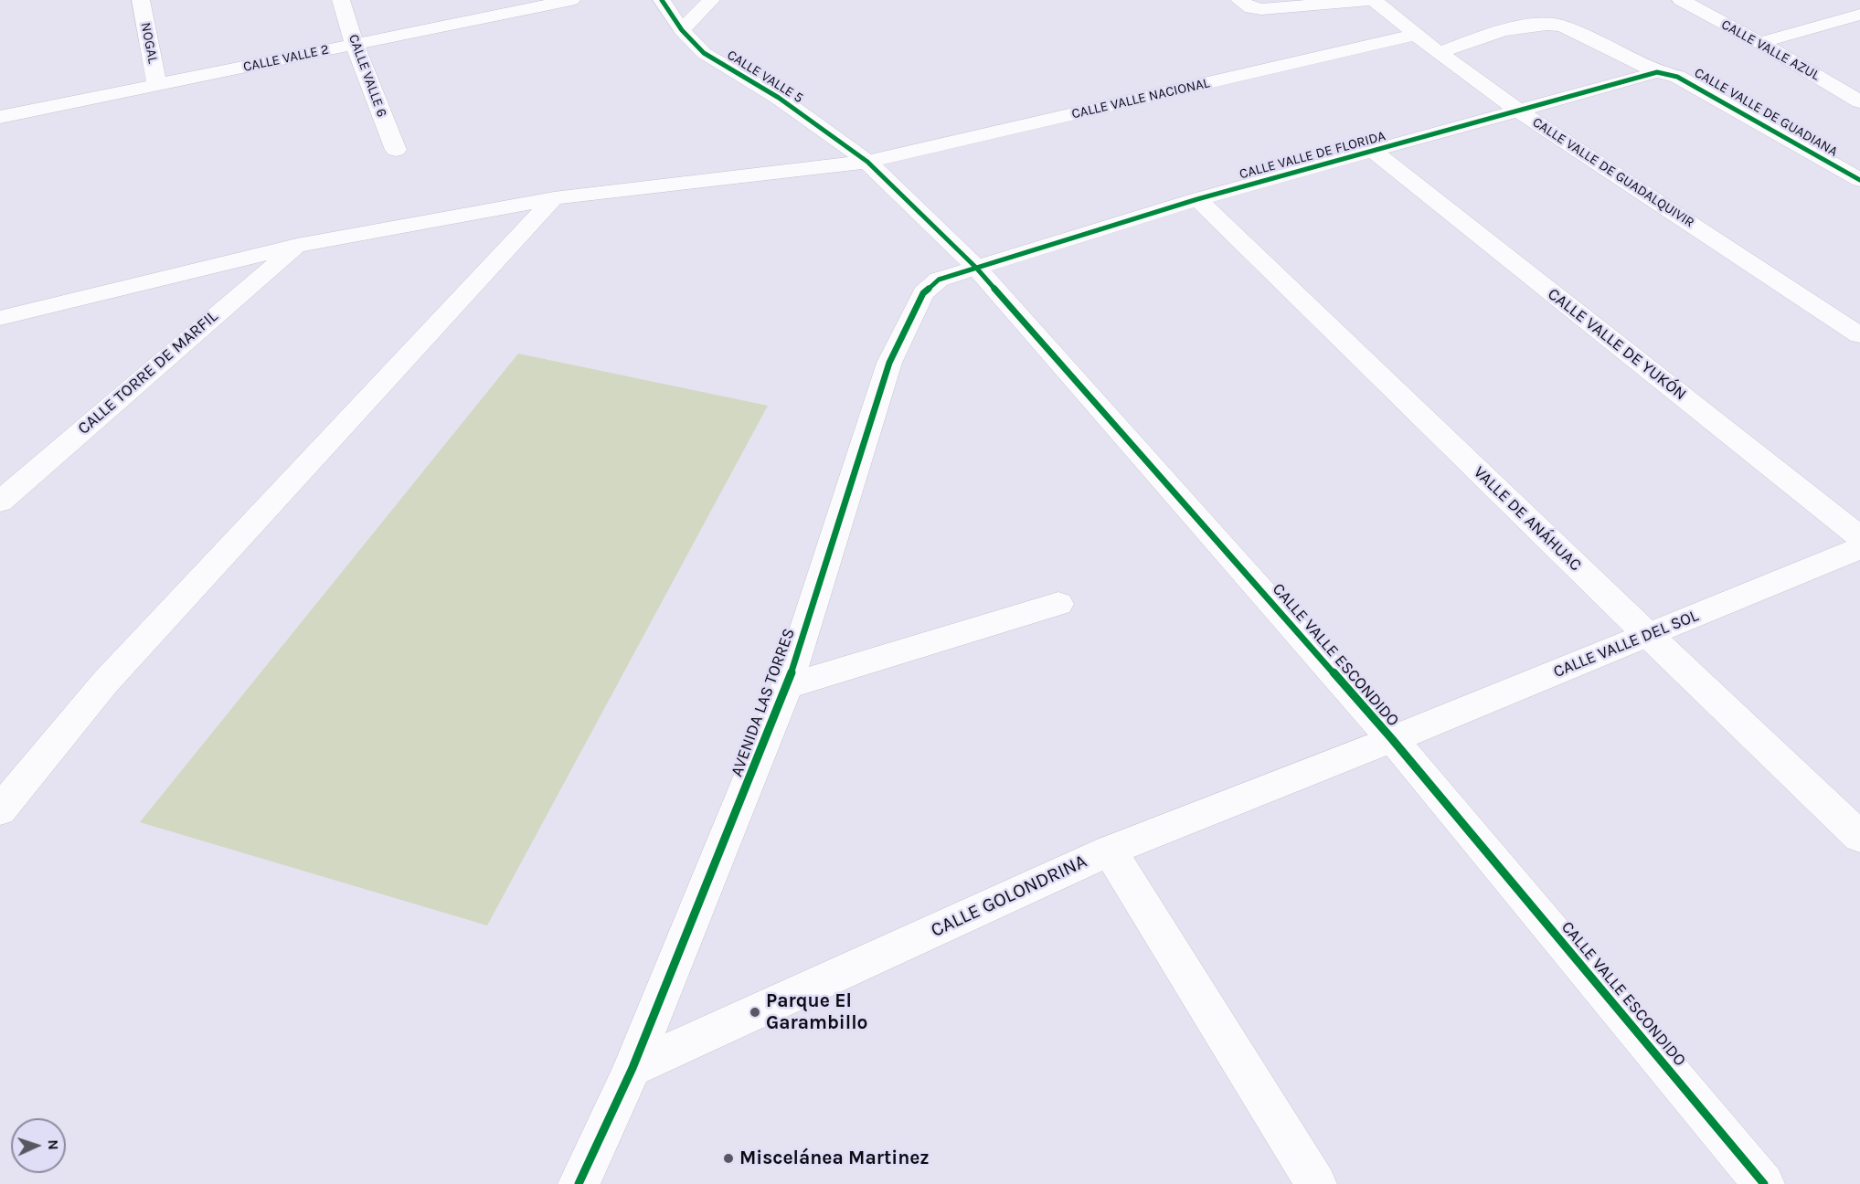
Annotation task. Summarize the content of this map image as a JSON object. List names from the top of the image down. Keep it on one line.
{"streets":{"street":["NOGAL","CALLE VALLE AZUL","CALLE VALLE 2","CALLE VALLE 6","CALLE VALLE 5","CALLE VALLE NACIONAL","CALLE VALLE DE GUADIANA","CALLE VALLE DE FLORIDA","CALLE VALLE DE GUADALQUIVIR","CALLE VALLE DE YUKÓN","CALLE TORRE DE MARFIL","VALLE DE ANÁHUAC","CALLE VALLE DEL SOL","CALLE VALLE ESCONDIDO","AVENIDA LAS TORRES","CALLE GOLONDRINA"]},"crossings":[["NOGAL","CALLE VALLE 2"],["CALLE VALLE 2","CALLE VALLE 6"],["CALLE VALLE 5","CALLE VALLE NACIONAL"],["CALLE VALLE 5","CALLE VALLE ESCONDIDO"],["CALLE VALLE NACIONAL","CALLE VALLE DE GUADALQUIVIR"],["CALLE VALLE NACIONAL","CALLE TORRE DE MARFIL"],["CALLE VALLE NACIONAL","CALLE VALLE ESCONDIDO"],["CALLE VALLE DE GUADIANA","CALLE VALLE DE FLORIDA"],["CALLE VALLE DE GUADIANA","CALLE VALLE DE GUADALQUIVIR"],["CALLE VALLE DE FLORIDA","CALLE VALLE DE GUADALQUIVIR"],["CALLE VALLE DE FLORIDA","CALLE VALLE DE YUKÓN"],["CALLE VALLE DE FLORIDA","VALLE DE ANÁHUAC"],["CALLE VALLE DE FLORIDA","CALLE VALLE ESCONDIDO"],["CALLE VALLE DE FLORIDA","AVENIDA LAS TORRES"],["VALLE DE ANÁHUAC","CALLE VALLE DEL SOL"],["CALLE VALLE DEL SOL","CALLE VALLE ESCONDIDO"],["CALLE VALLE DEL SOL","CALLE GOLONDRINA"],["CALLE VALLE ESCONDIDO","AVENIDA LAS TORRES"],["CALLE VALLE ESCONDIDO","CALLE GOLONDRINA"],["AVENIDA LAS TORRES","CALLE GOLONDRINA"]],"places":["Parque El Garambillo","Miscelánea Martinez"],"north":"right"}
